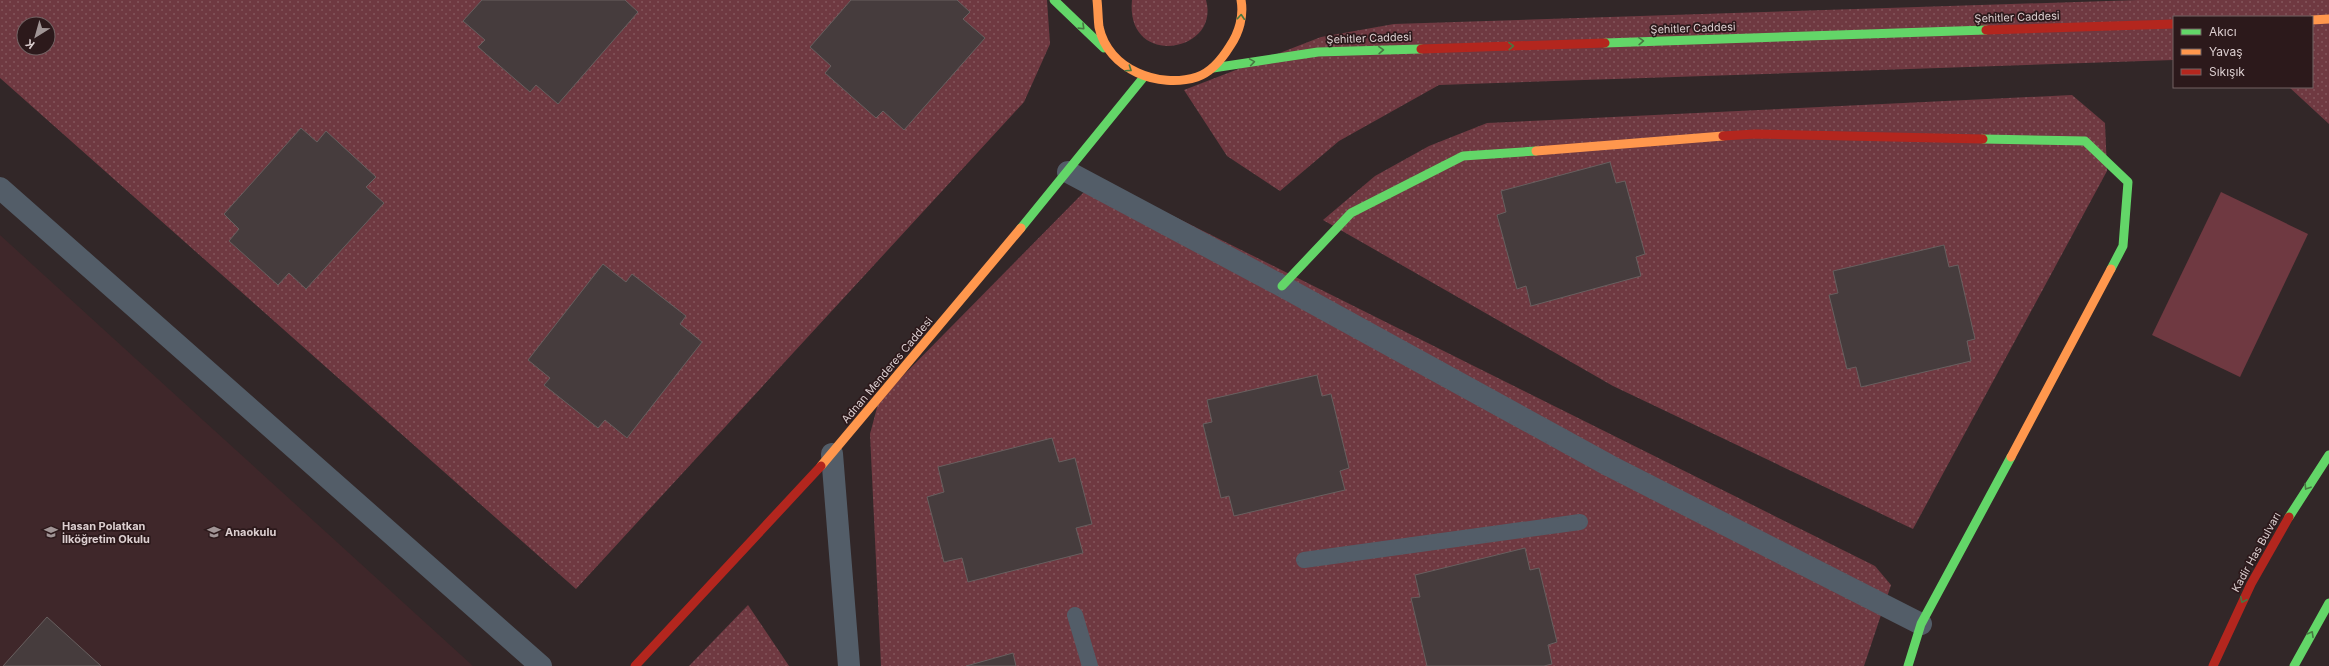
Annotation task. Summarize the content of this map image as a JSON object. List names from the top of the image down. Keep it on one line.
{"streets":{"main road":["Şehitler Caddesi","Adnan Menderes Caddesi","Kadir Has Bulvarı"]},"one_way":["Şehitler Caddesi","Kadir Has Bulvarı"],"places":{"school or university":["Hasan Polatkan İlköğretim Okulu","Anaokulu"]},"legend":["Akıcı","Yavaş","Sıkışık"],"north":"bottom left"}
